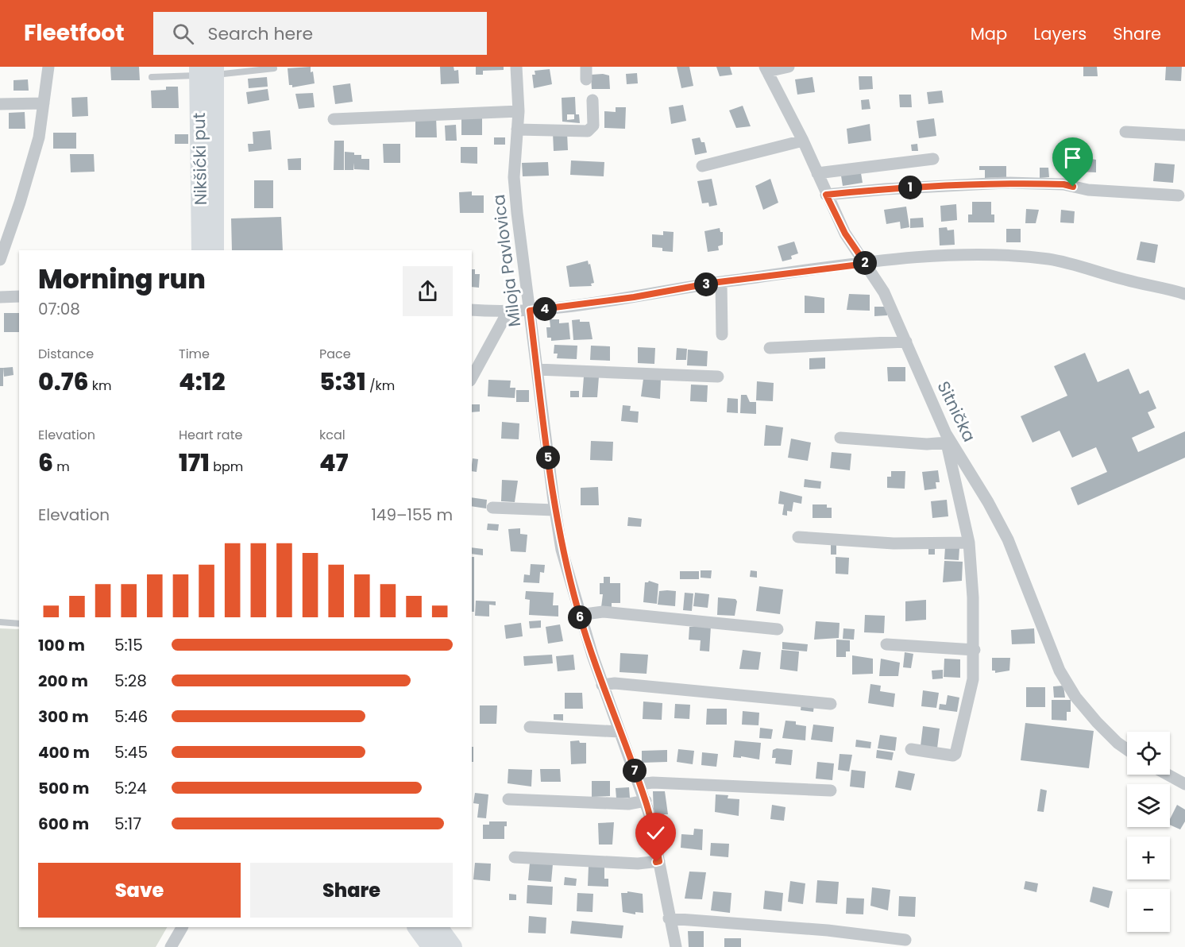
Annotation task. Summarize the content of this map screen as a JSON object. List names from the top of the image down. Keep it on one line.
{"streets":{"main road":["Nikšićki put"],"street":["Miloja Pavlovica","Sitnička"]},"page":{"header":"Fleetfoot","search":"Search here","nav":["Map","Layers","Share"],"pins":["1","2","3","4","5","6","7"],"heading":["Morning run","07:08"],"stats":[["Distance","0.76 km"],["Time","4:12"],["Pace","5:31 /km"],["Elevation","6 m"],["Heart rate","171 bpm"],["kcal","47"]],"chart":["Elevation","149–155 m"],"list":[{"name":"100 m","note":"5:15"},{"name":"200 m","note":"5:28"},{"name":"300 m","note":"5:46"},{"name":"400 m","note":"5:45"},{"name":"500 m","note":"5:24"},{"name":"600 m","note":"5:17"}],"map_buttons":["+","−"],"buttons":["Save","Share"]}}
